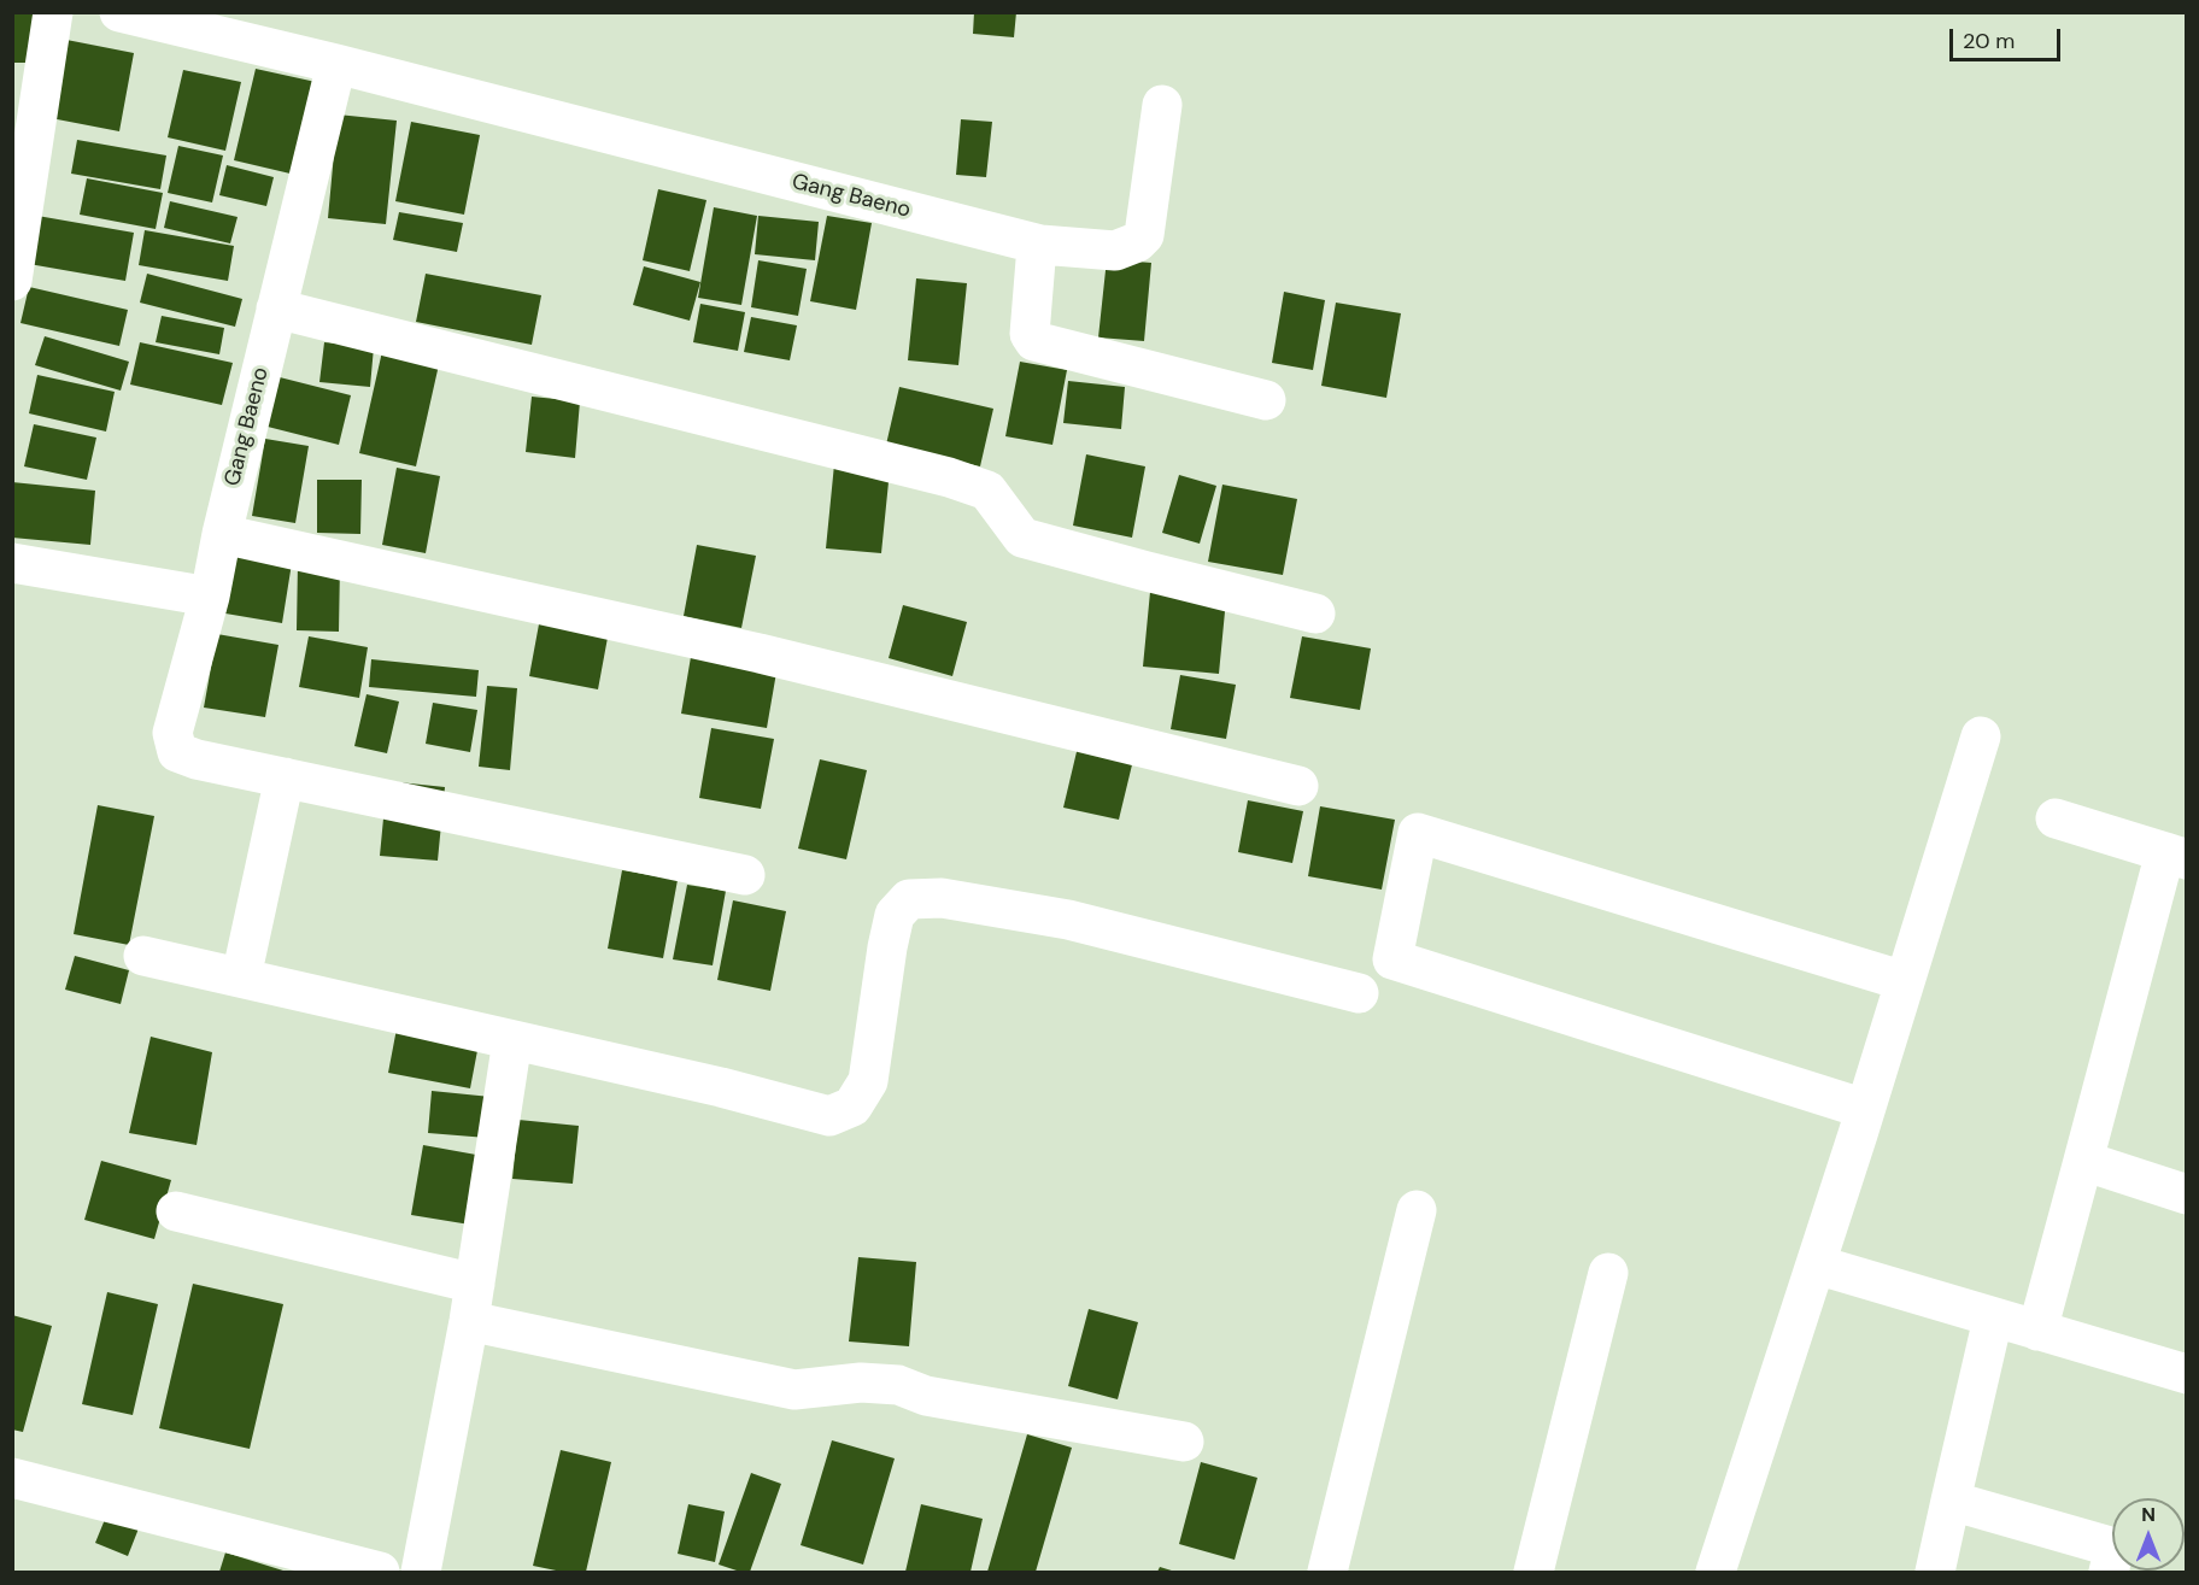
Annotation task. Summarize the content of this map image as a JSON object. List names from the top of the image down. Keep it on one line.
{"streets":{"street":["Gang Baeno"]},"scale_bar":"20 m","north":"top"}
